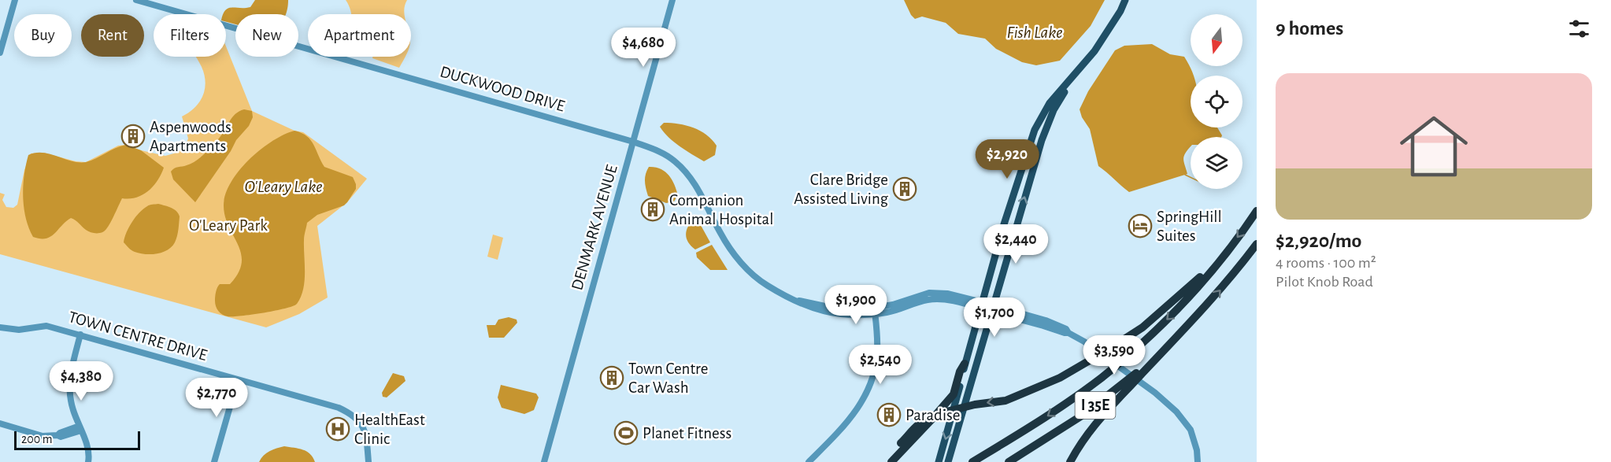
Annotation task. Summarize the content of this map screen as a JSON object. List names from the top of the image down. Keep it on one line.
{"streets":{"highway":["I 35E"],"main road":["DUCKWOOD DRIVE"],"street":["DENMARK AVENUE","TOWN CENTRE DRIVE"]},"crossings":[["DUCKWOOD DRIVE","DENMARK AVENUE"]],"water":["Fish Lake","O'Leary Lake"],"parks":["O'Leary Park"],"places":{"building":["Aspenwoods Apartments","Clare Bridge Assisted Living","Companion Animal Hospital","Town Centre Car Wash","Paradise"],"hotel":["SpringHill Suites"],"hospital":["HealthEast Clinic"],"sports":["Planet Fitness"]},"scale_bar":"200 m","north":"bottom","page":{"heading":"9 homes","chip":["Buy","Rent","Filters","New","Apartment"],"price":["$4,680","$2,920","$2,440","$1,900","$1,700","$3,590","$2,540","$4,380","$2,770"],"list":[{"name":"$2,920/mo","note":"4 rooms · 100 m² · Pilot Knob Road"}],"scale":"200 m"}}
